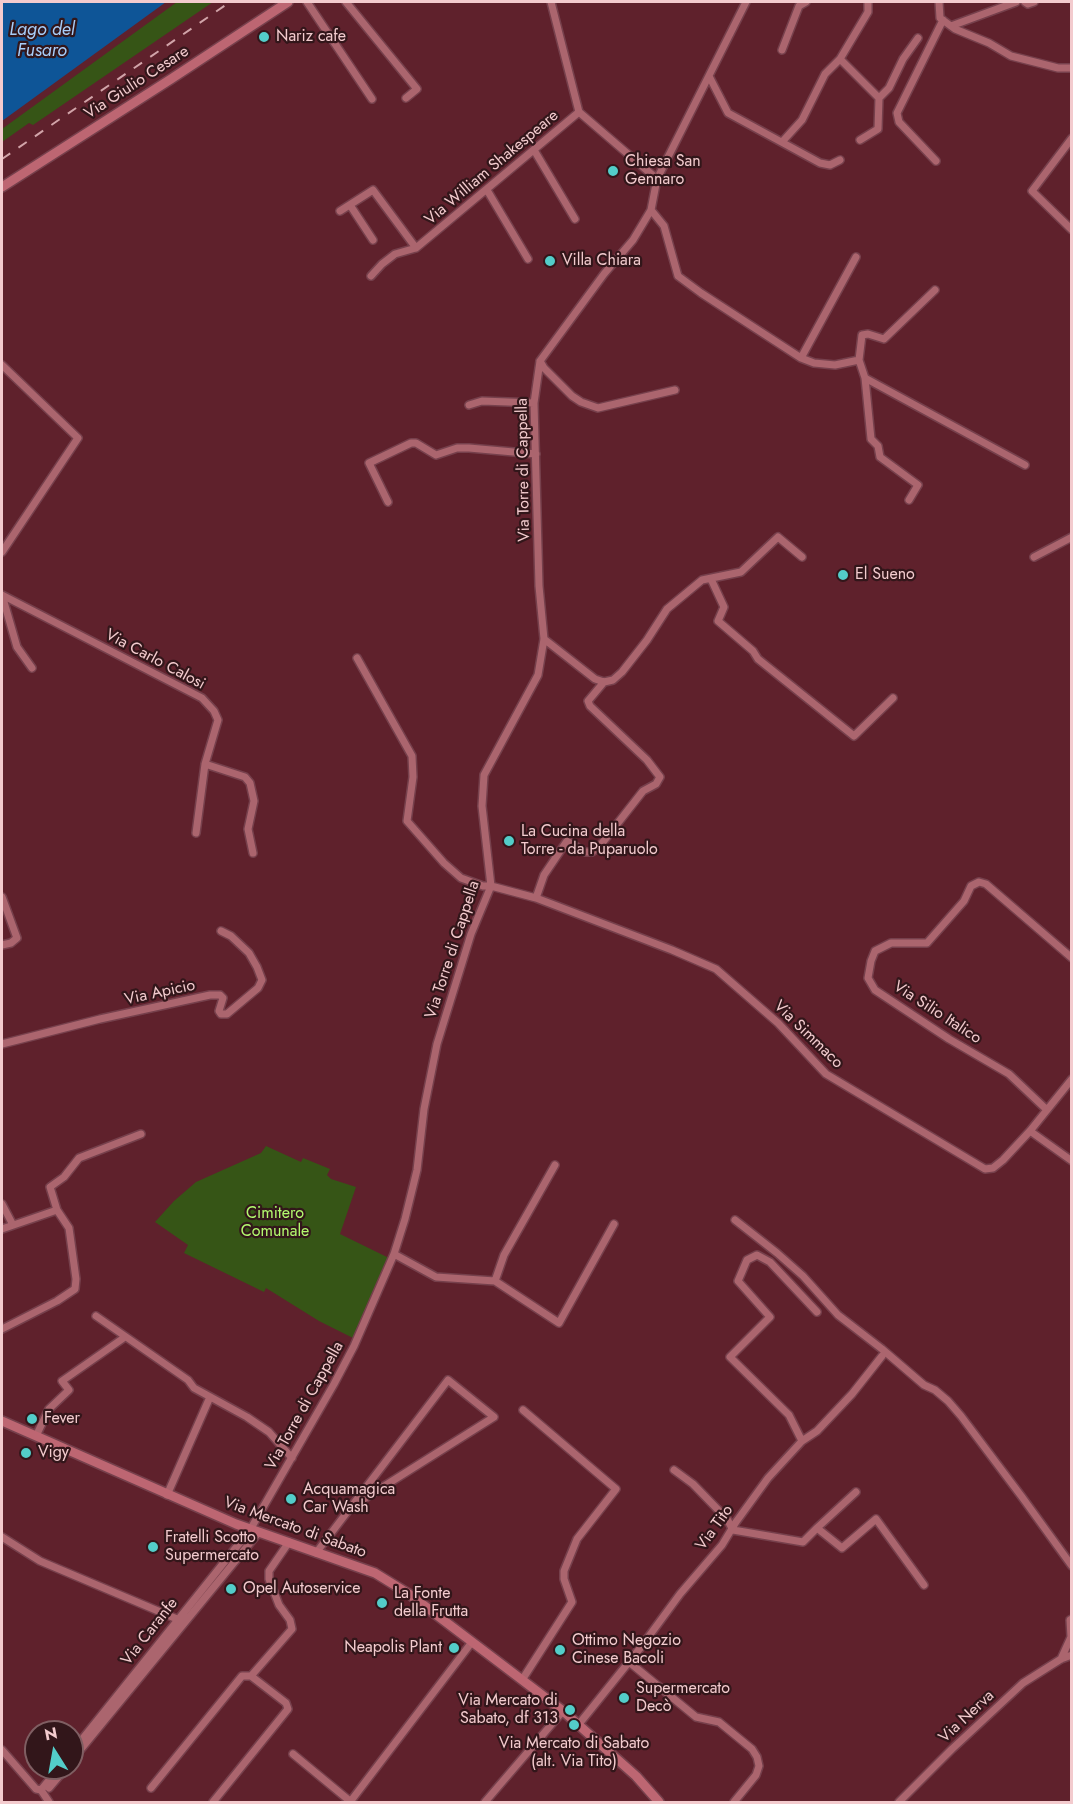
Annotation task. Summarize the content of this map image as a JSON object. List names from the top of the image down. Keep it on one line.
{"streets":{"street":["Via Giulio Cesare","Via William Shakespeare","Via Torre di Cappella","Via Carlo Calosi","Via Apicio","Via Silio Italico","Via Simmaco","Via Mercato di Sabato","Via Tito","Via Caranfe","Via Nerva"]},"crossings":[["Via Torre di Cappella","Via Simmaco"],["Via Torre di Cappella","Via Mercato di Sabato"],["Via Torre di Cappella","Via Caranfe"],["Via Silio Italico","Via Simmaco"],["Via Mercato di Sabato","Via Tito"],["Via Mercato di Sabato","Via Caranfe"]],"water":["Lago del Fusaro"],"parks":["Cimitero Comunale"],"places":["Nariz cafe","Chiesa San Gennaro","Villa Chiara","El Sueno","La Cucina della Torre - da Puparuolo","Fever","Vigy","Acquamagica Car Wash","Fratelli Scotto Supermercato","Opel Autoservice","La Fonte della Frutta","Neapolis Plant","Ottimo Negozio Cinese Bacoli","Supermercato Decò","Via Mercato di Sabato, df 313","Via Mercato di Sabato (alt. Via Tito)"],"north":"top"}
